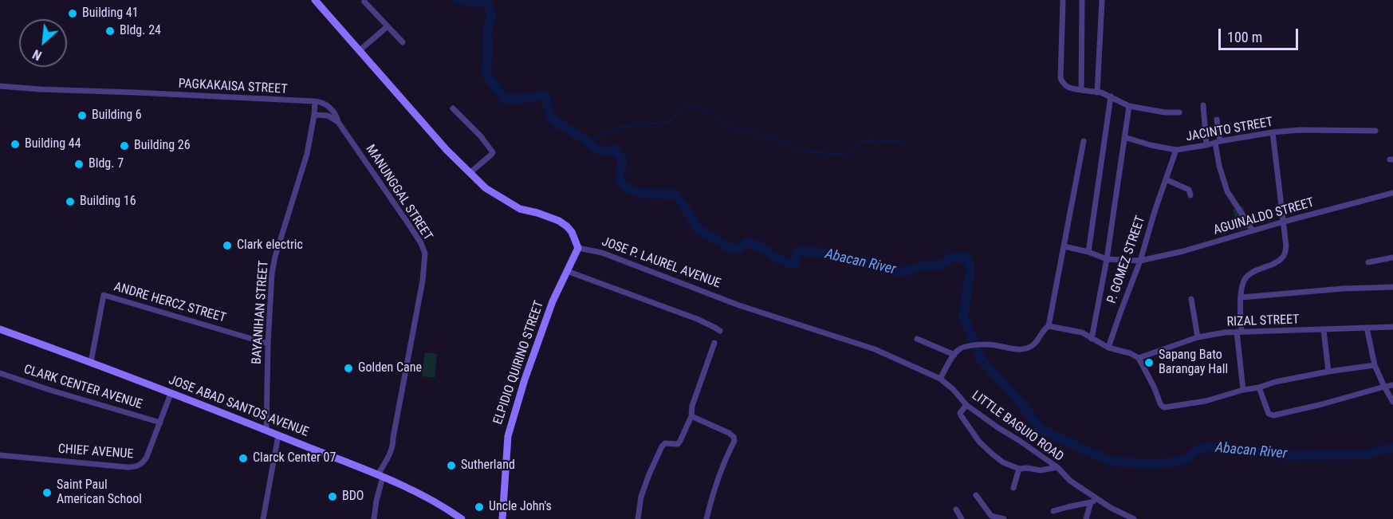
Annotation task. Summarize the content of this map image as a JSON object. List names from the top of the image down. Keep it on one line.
{"streets":{"street":["PAGKAKAISA STREET","JACINTO STREET","MANUNGGAL STREET","AGUINALDO STREET","P. GOMEZ STREET","JOSE P. LAUREL AVENUE","ANDRE HERCZ STREET","BAYANIHAN STREET","RIZAL STREET","ELPIDIO QUIRINO STREET","CLARK CENTER AVENUE","JOSE ABAD SANTOS AVENUE","LITTLE BAGUIO ROAD","CHIEF AVENUE"]},"crossings":[["JACINTO STREET","P. GOMEZ STREET"],["MANUNGGAL STREET","BAYANIHAN STREET"],["MANUNGGAL STREET","JOSE ABAD SANTOS AVENUE"],["AGUINALDO STREET","P. GOMEZ STREET"],["JOSE P. LAUREL AVENUE","ELPIDIO QUIRINO STREET"],["JOSE P. LAUREL AVENUE","LITTLE BAGUIO ROAD"],["ANDRE HERCZ STREET","BAYANIHAN STREET"],["ANDRE HERCZ STREET","JOSE ABAD SANTOS AVENUE"],["BAYANIHAN STREET","JOSE ABAD SANTOS AVENUE"],["CLARK CENTER AVENUE","CHIEF AVENUE"],["JOSE ABAD SANTOS AVENUE","CHIEF AVENUE"]],"water":["Abacan River"],"places":["Building 41","Bldg. 24","Building 6","Building 44","Building 26","Bldg. 7","Building 16","Clark electric","Sapang Bato Barangay Hall","Golden Cane","Clarck Center 07","Sutherland","Saint Paul American School","BDO","Uncle John's"],"scale_bar":"100 m","north":"bottom left"}
